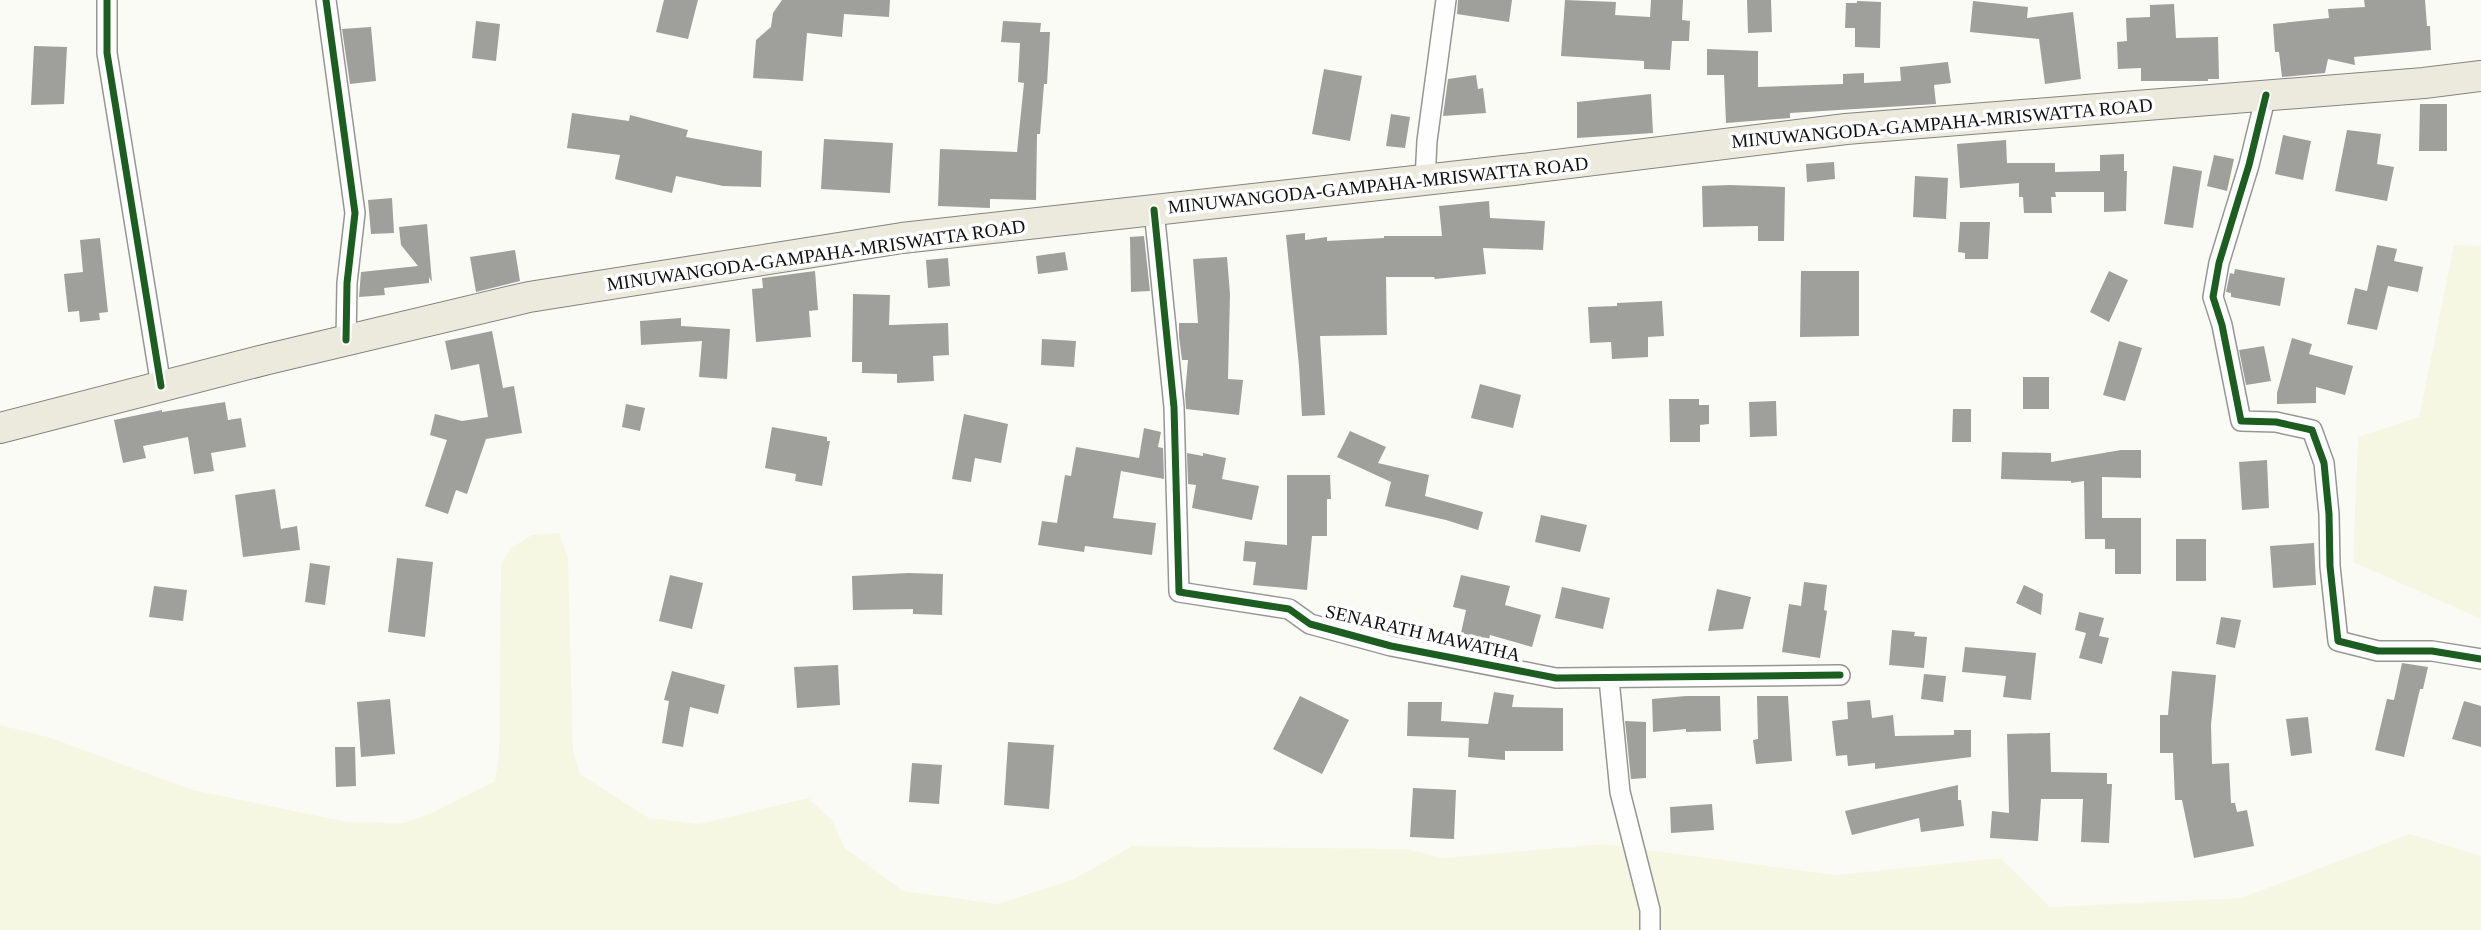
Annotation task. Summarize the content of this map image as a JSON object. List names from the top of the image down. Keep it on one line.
{"streets":{"main road":["MINUWANGODA-GAMPAHA-MRISWATTA ROAD"],"street":["SENARATH MAWATHA"]},"crossings":[["MINUWANGODA-GAMPAHA-MRISWATTA ROAD","SENARATH MAWATHA"]]}
